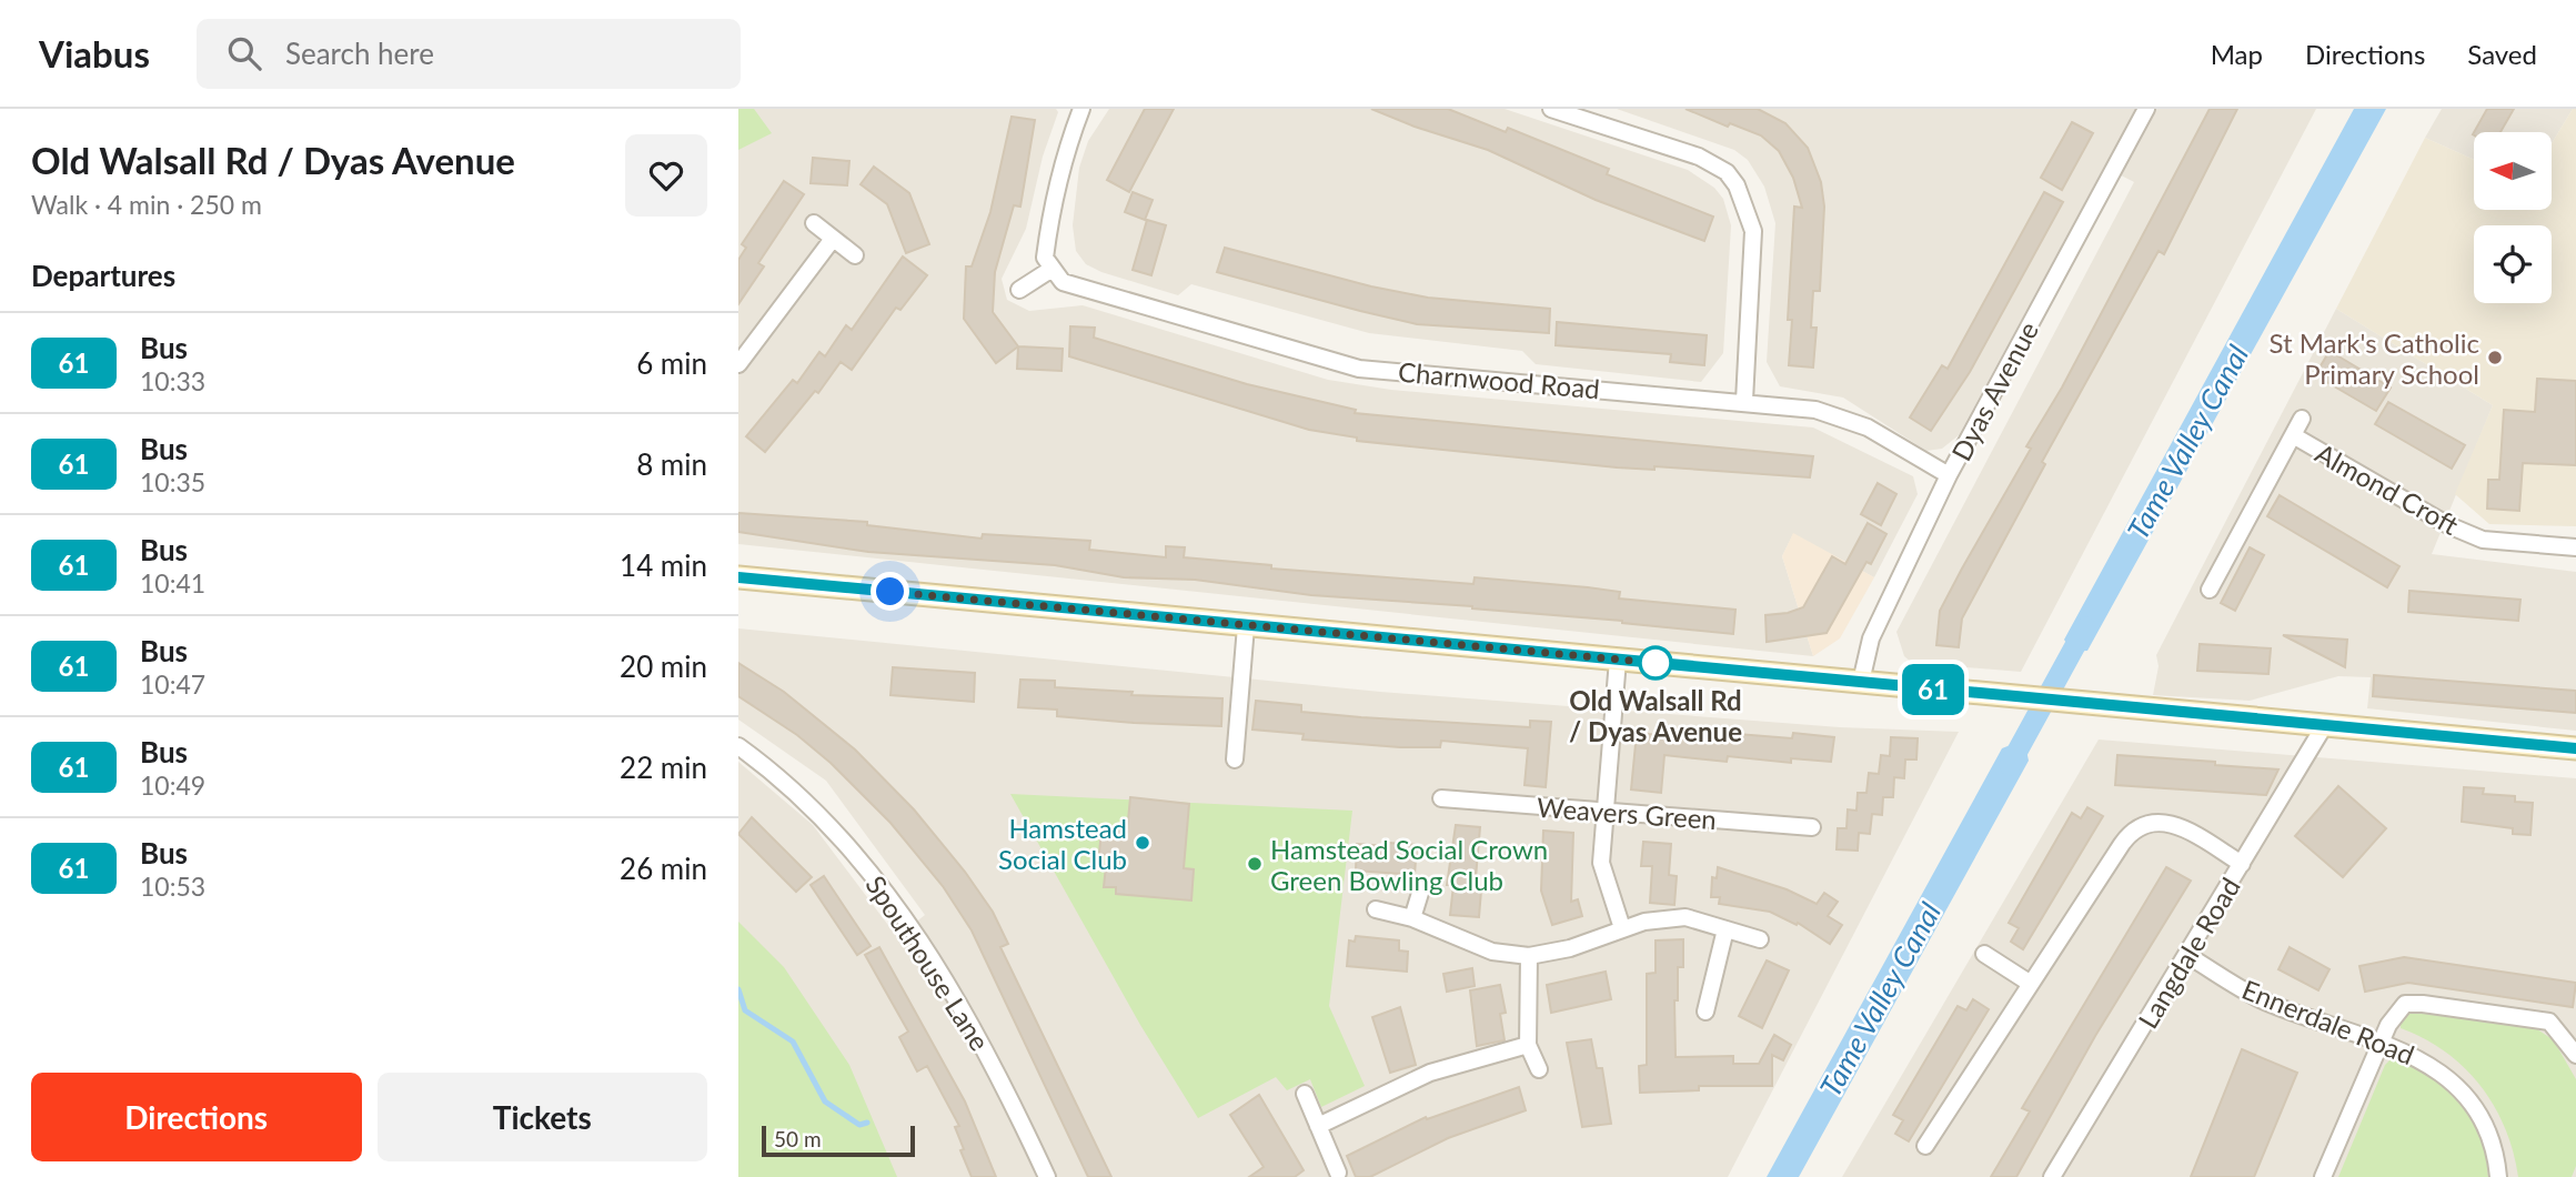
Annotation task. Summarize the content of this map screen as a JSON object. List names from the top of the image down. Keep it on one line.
{"streets":{"street":["Charnwood Road","Dyas Avenue","Almond Croft","Weavers Green","Langdale Road","Spouthouse Lane","Ennerdale Road"]},"crossings":[["Charnwood Road","Dyas Avenue"],["Langdale Road","Ennerdale Road"]],"water":["Tame Valley Canal"],"places":["St Mark's Catholic Primary School","Old Walsall Rd / Dyas Avenue","Hamstead Social Club","Hamstead Social Crown Green Bowling Club"],"lines":["bus line 61"],"scale_bar":"50 m","north":"left","page":{"header":"Viabus","search":"Search here","nav":["Map","Directions","Saved"],"heading":[["Old Walsall Rd / Dyas Avenue","Walk · 4 min · 250 m"],"Departures"],"on_map":"61","list":[{"mark":"61","name":"Bus","note":"10:33","value":"6 min"},{"mark":"61","name":"Bus","note":"10:35","value":"8 min"},{"mark":"61","name":"Bus","note":"10:41","value":"14 min"},{"mark":"61","name":"Bus","note":"10:47","value":"20 min"},{"mark":"61","name":"Bus","note":"10:49","value":"22 min"},{"mark":"61","name":"Bus","note":"10:53","value":"26 min"}],"buttons":["Directions","Tickets"],"scale":"50 m"}}
